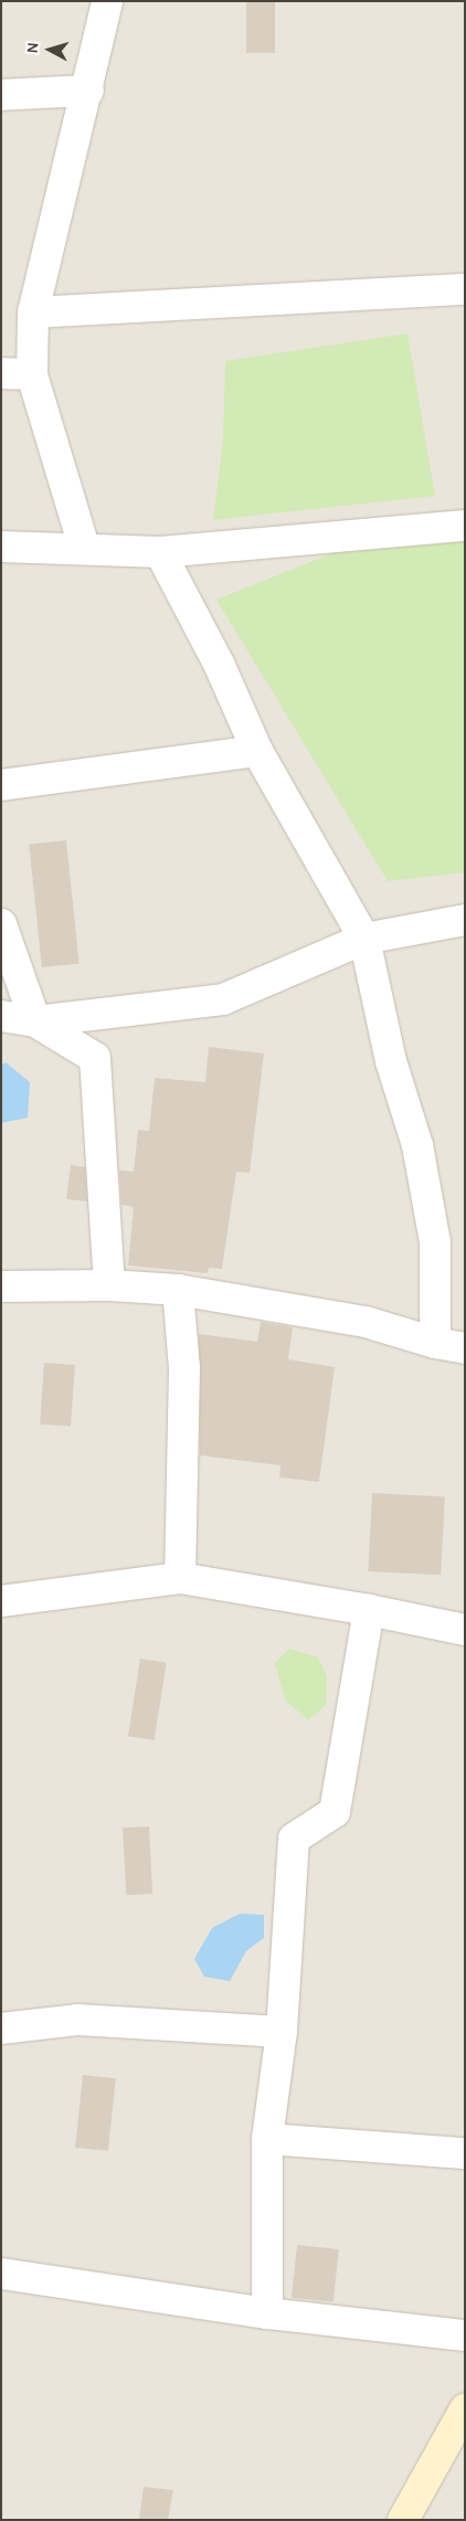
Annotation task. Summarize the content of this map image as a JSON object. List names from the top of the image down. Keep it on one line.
{"north":"left"}
